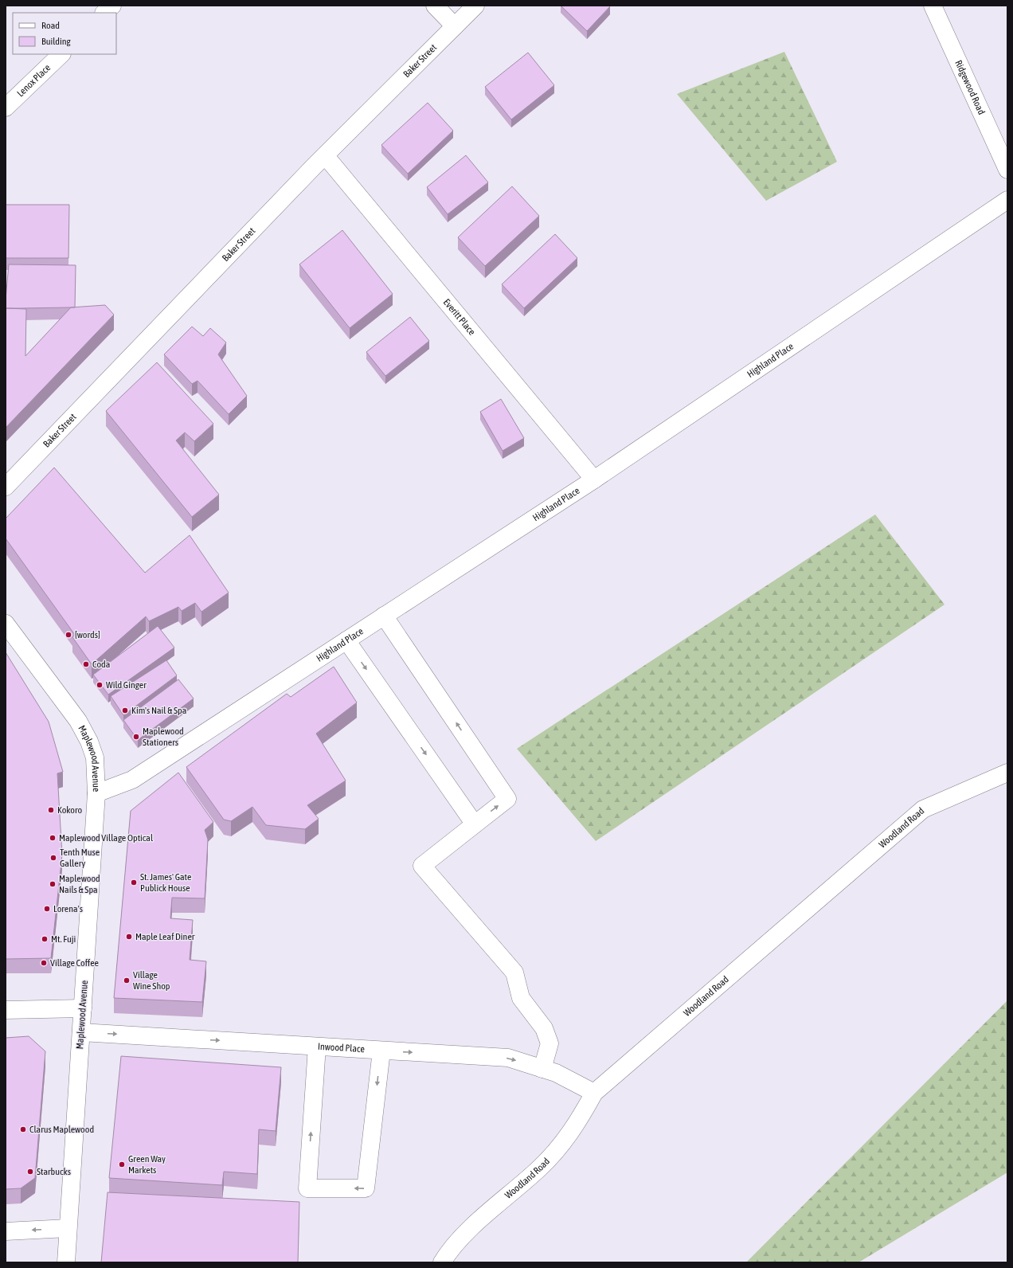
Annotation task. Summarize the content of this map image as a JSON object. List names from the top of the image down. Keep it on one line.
{"streets":{"street":["Baker Street","Lenox Place","Ridgewood Road","Everitt Place","Highland Place","Maplewood Avenue","Woodland Road","Inwood Place"]},"crossings":[["Baker Street","Everitt Place"],["Everitt Place","Highland Place"],["Highland Place","Maplewood Avenue"],["Maplewood Avenue","Inwood Place"],["Woodland Road","Inwood Place"]],"one_way":["Inwood Place"],"places":["[words]","Coda","Wild Ginger","Kim's Nail & Spa","Maplewood Stationers","Kokoro","Maplewood Village Optical","Tenth Muse Gallery","St. James' Gate Publick House","Maplewood Nails & Spa","Lorena's","Maple Leaf Diner","Mt. Fuji","Village Coffee","Village Wine Shop","Clarus Maplewood","Green Way Markets","Starbucks"],"legend":["Road","Building"]}
